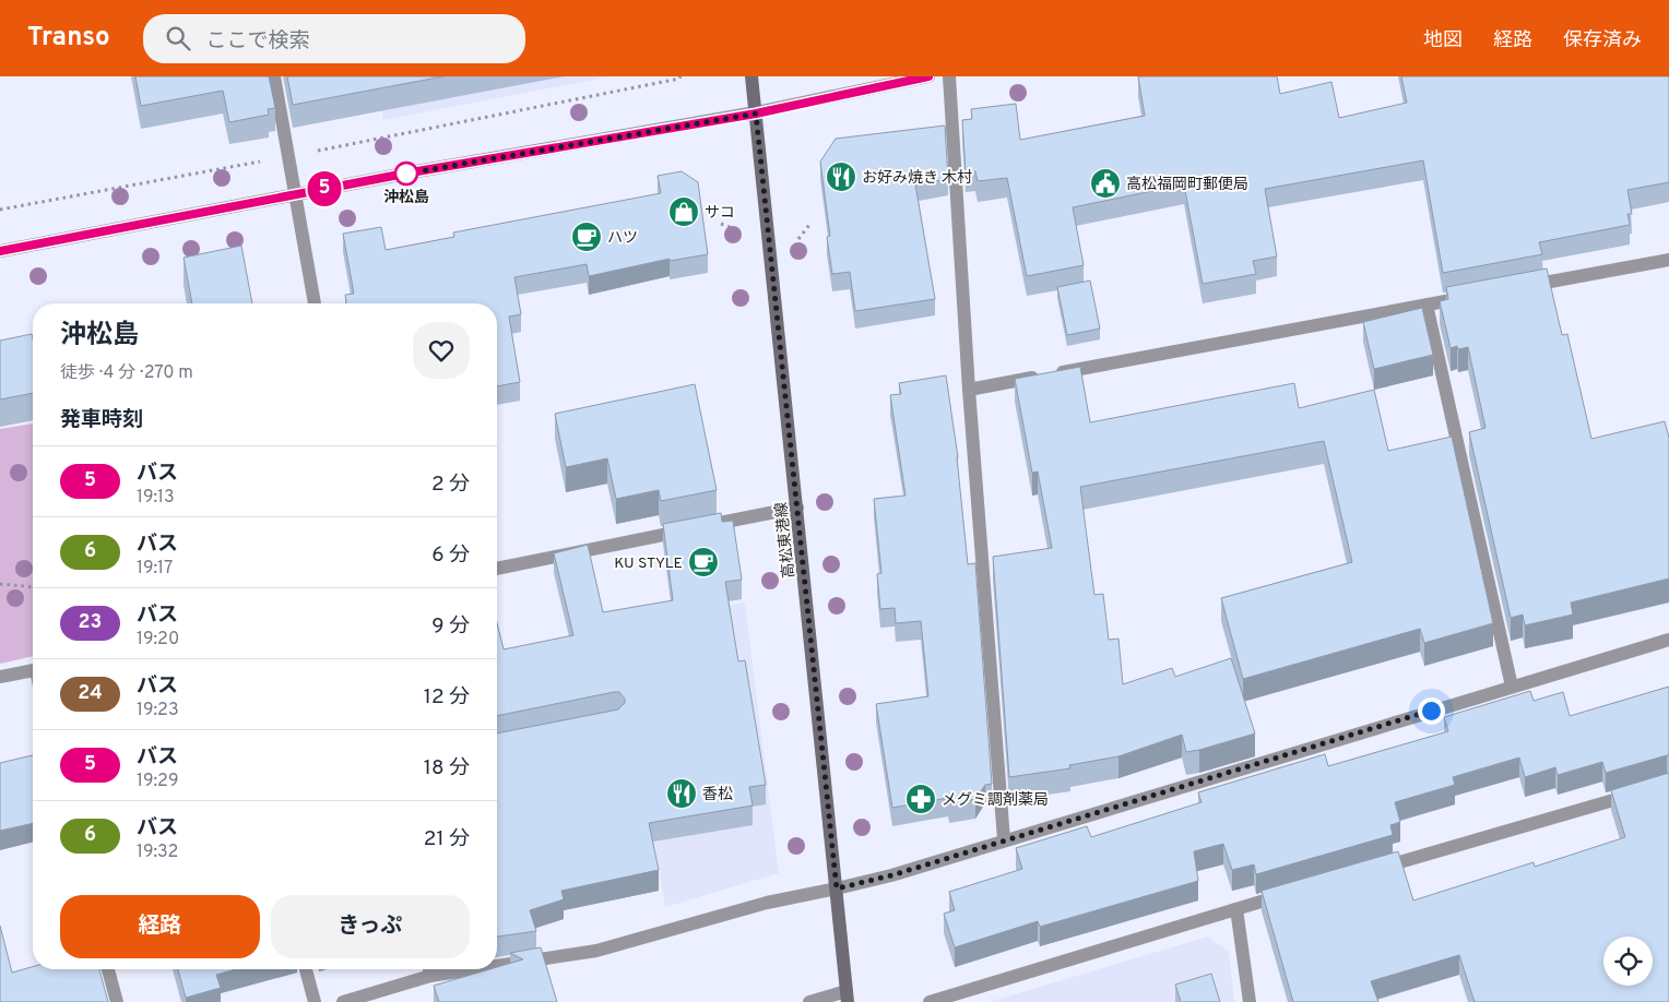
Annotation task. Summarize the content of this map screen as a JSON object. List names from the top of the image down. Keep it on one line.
{"streets":{"main road":["高松東港線"]},"places":{"other":["沖松島"],"restaurant":["お好み焼き 木村","香松"],"public building":["高松福岡町郵便局"],"shop":["サコ"],"cafe":["ハツ","KU STYLE"],"pharmacy":["メグミ調剤薬局"]},"lines":["bus line 5"],"page":{"header":"Transo","search":"ここで検索","nav":["地図","経路","保存済み"],"on_map":"5","heading":[["沖松島","徒歩 · 4 分 · 270 m"],"発車時刻"],"list":[{"mark":"5","name":"バス","note":"19:13","value":"2 分"},{"mark":"6","name":"バス","note":"19:17","value":"6 分"},{"mark":"23","name":"バス","note":"19:20","value":"9 分"},{"mark":"24","name":"バス","note":"19:23","value":"12 分"},{"mark":"5","name":"バス","note":"19:29","value":"18 分"},{"mark":"6","name":"バス","note":"19:32","value":"21 分"}],"buttons":["経路","きっぷ"]}}
